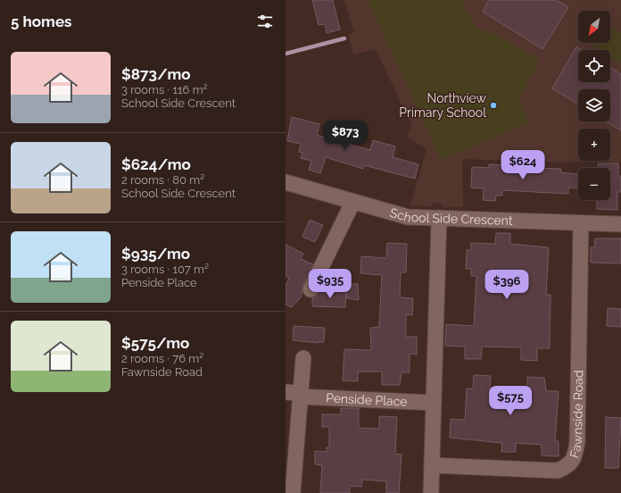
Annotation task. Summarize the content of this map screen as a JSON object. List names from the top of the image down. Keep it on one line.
{"streets":{"street":["School Side Crescent","Penside Place","Fawnside Road"]},"crossings":[["School Side Crescent","Fawnside Road"]],"places":["Northview Primary School"],"north":"bottom left","page":{"heading":"5 homes","map_buttons":["+","−"],"list":[{"name":"$873/mo","note":"3 rooms · 116 m² · School Side Crescent"},{"name":"$624/mo","note":"2 rooms · 80 m² · School Side Crescent"},{"name":"$935/mo","note":"3 rooms · 107 m² · Penside Place"},{"name":"$575/mo","note":"2 rooms · 76 m² · Fawnside Road"}],"price":["$873","$624","$935","$396","$575"]}}
